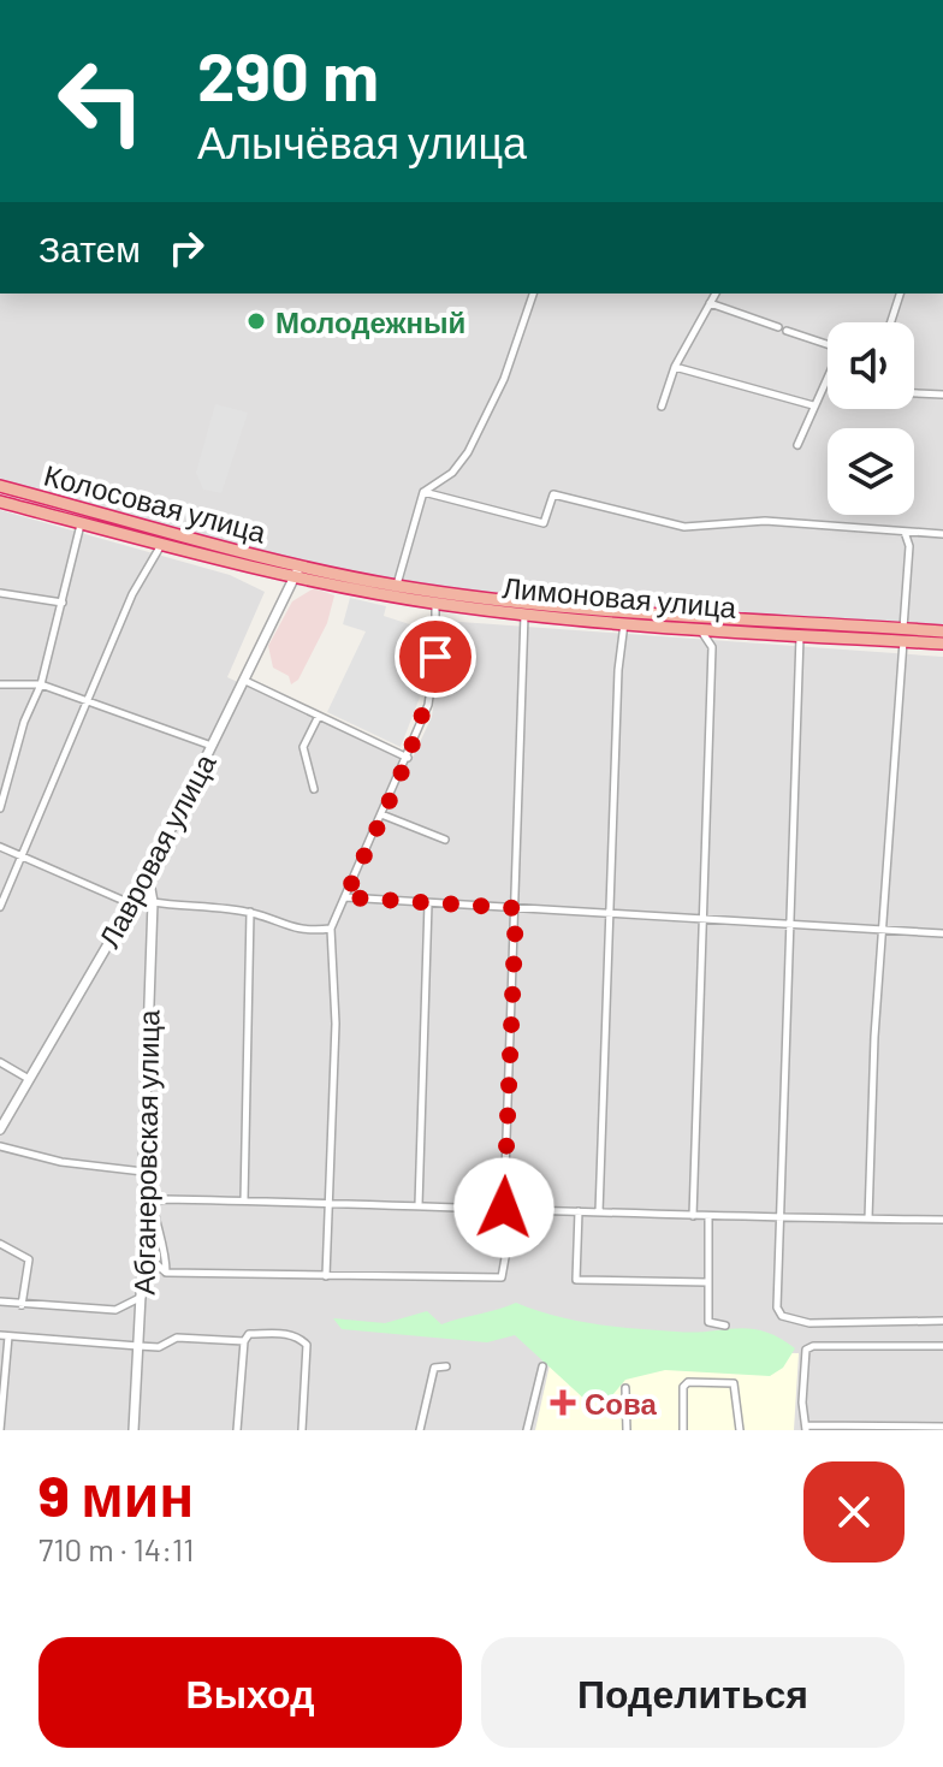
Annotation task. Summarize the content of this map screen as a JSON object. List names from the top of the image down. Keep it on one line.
{"streets":{"highway":["Колосовая улица","Лимоновая улица"],"street":["Лавровая улица","Абганеровская улица"]},"crossings":[["Колосовая улица","Лимоновая улица"],["Колосовая улица","Лавровая улица"],["Лимоновая улица","Лавровая улица"],["Лавровая улица","Абганеровская улица"]],"places":{"other":["Молодежный"],"health":["Сова"]},"page":{"turn":["290 m","Алычёвая улица"],"then":"Затем","heading":["9 мин","710 m · 14:11"],"buttons":["Выход","Поделиться"]}}
